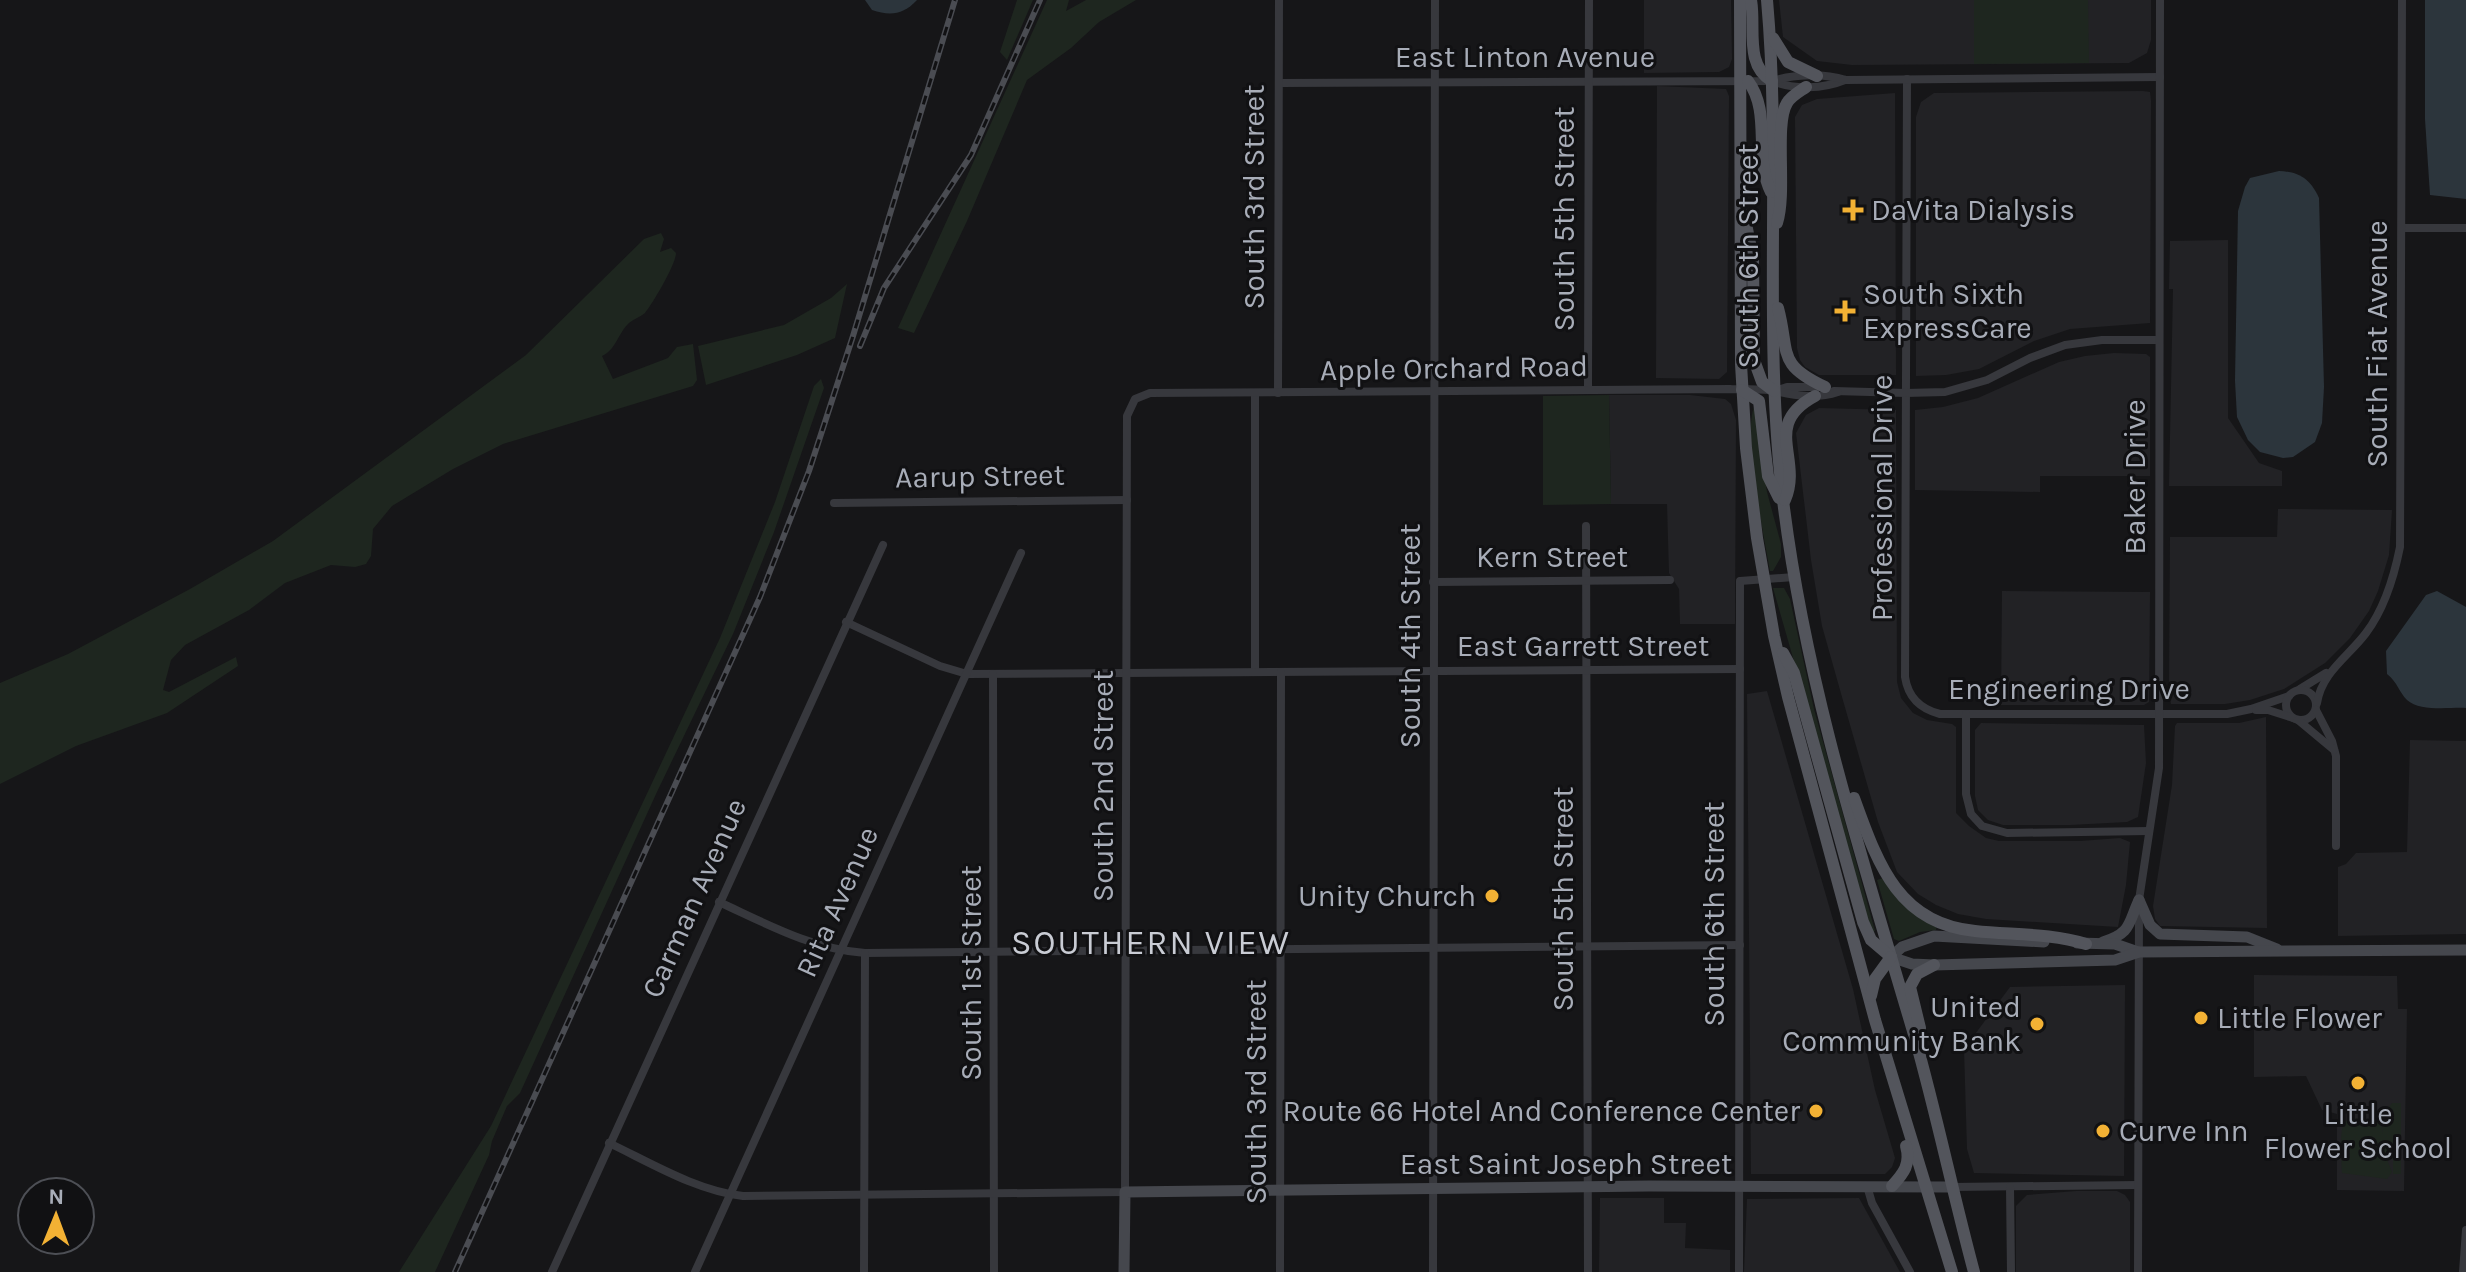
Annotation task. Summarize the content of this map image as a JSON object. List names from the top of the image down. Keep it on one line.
{"streets":{"main road":["South 6th Street","South 2nd Street","East Saint Joseph Street"],"street":["East Linton Avenue","South 3rd Street","South 5th Street","South Fiat Avenue","Apple Orchard Road","Aarup Street","Baker Drive","Professional Drive","Kern Street","South 4th Street","East Garrett Street","Engineering Drive","Carman Avenue","Rita Avenue","South 1st Street"]},"crossings":[["East Linton Avenue","South 3rd Street"],["East Linton Avenue","South 5th Street"],["East Linton Avenue","South 6th Street"],["East Linton Avenue","Baker Drive"],["East Linton Avenue","Professional Drive"],["East Linton Avenue","South 4th Street"],["South 3rd Street","Apple Orchard Road"],["South 3rd Street","East Garrett Street"],["South 3rd Street","East Saint Joseph Street"],["South 5th Street","Apple Orchard Road"],["South 5th Street","Kern Street"],["South 5th Street","East Garrett Street"],["South 5th Street","East Saint Joseph Street"],["South 6th Street","Apple Orchard Road"],["South 6th Street","East Garrett Street"],["South 6th Street","East Saint Joseph Street"],["South Fiat Avenue","Engineering Drive"],["Apple Orchard Road","Baker Drive"],["Apple Orchard Road","Professional Drive"],["Apple Orchard Road","South 4th Street"],["Apple Orchard Road","South 2nd Street"],["Aarup Street","South 2nd Street"],["Baker Drive","Engineering Drive"],["Baker Drive","East Saint Joseph Street"],["Professional Drive","Engineering Drive"],["Kern Street","South 4th Street"],["South 4th Street","East Garrett Street"],["South 4th Street","East Saint Joseph Street"],["East Garrett Street","South 2nd Street"],["East Garrett Street","Carman Avenue"],["East Garrett Street","Rita Avenue"],["East Garrett Street","South 1st Street"],["South 2nd Street","East Saint Joseph Street"],["Rita Avenue","East Saint Joseph Street"],["South 1st Street","East Saint Joseph Street"]],"districts":["SOUTHERN VIEW"],"places":{"health":["DaVita Dialysis","South Sixth ExpressCare"],"other":["Unity Church","Little Flower","United Community Bank","Little Flower School","Route 66 Hotel And Conference Center","Curve Inn"]},"north":"top"}
